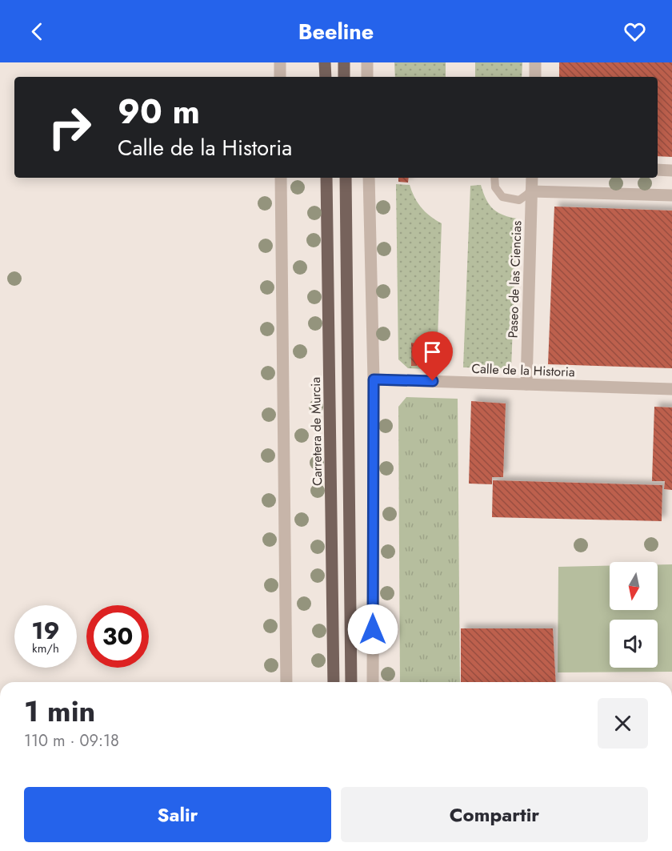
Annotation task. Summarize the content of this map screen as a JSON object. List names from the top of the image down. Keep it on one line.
{"streets":{"main road":["Carretera de Murcia"],"street":["Paseo de las Ciencias","Calle de la Historia"]},"crossings":[["Paseo de las Ciencias","Calle de la Historia"]],"north":"bottom","page":{"header":"Beeline","turn":["90 m","Calle de la Historia"],"speed":"19 km/h","limit":"30","heading":["1 min","110 m · 09:18"],"buttons":["Salir","Compartir"]}}
